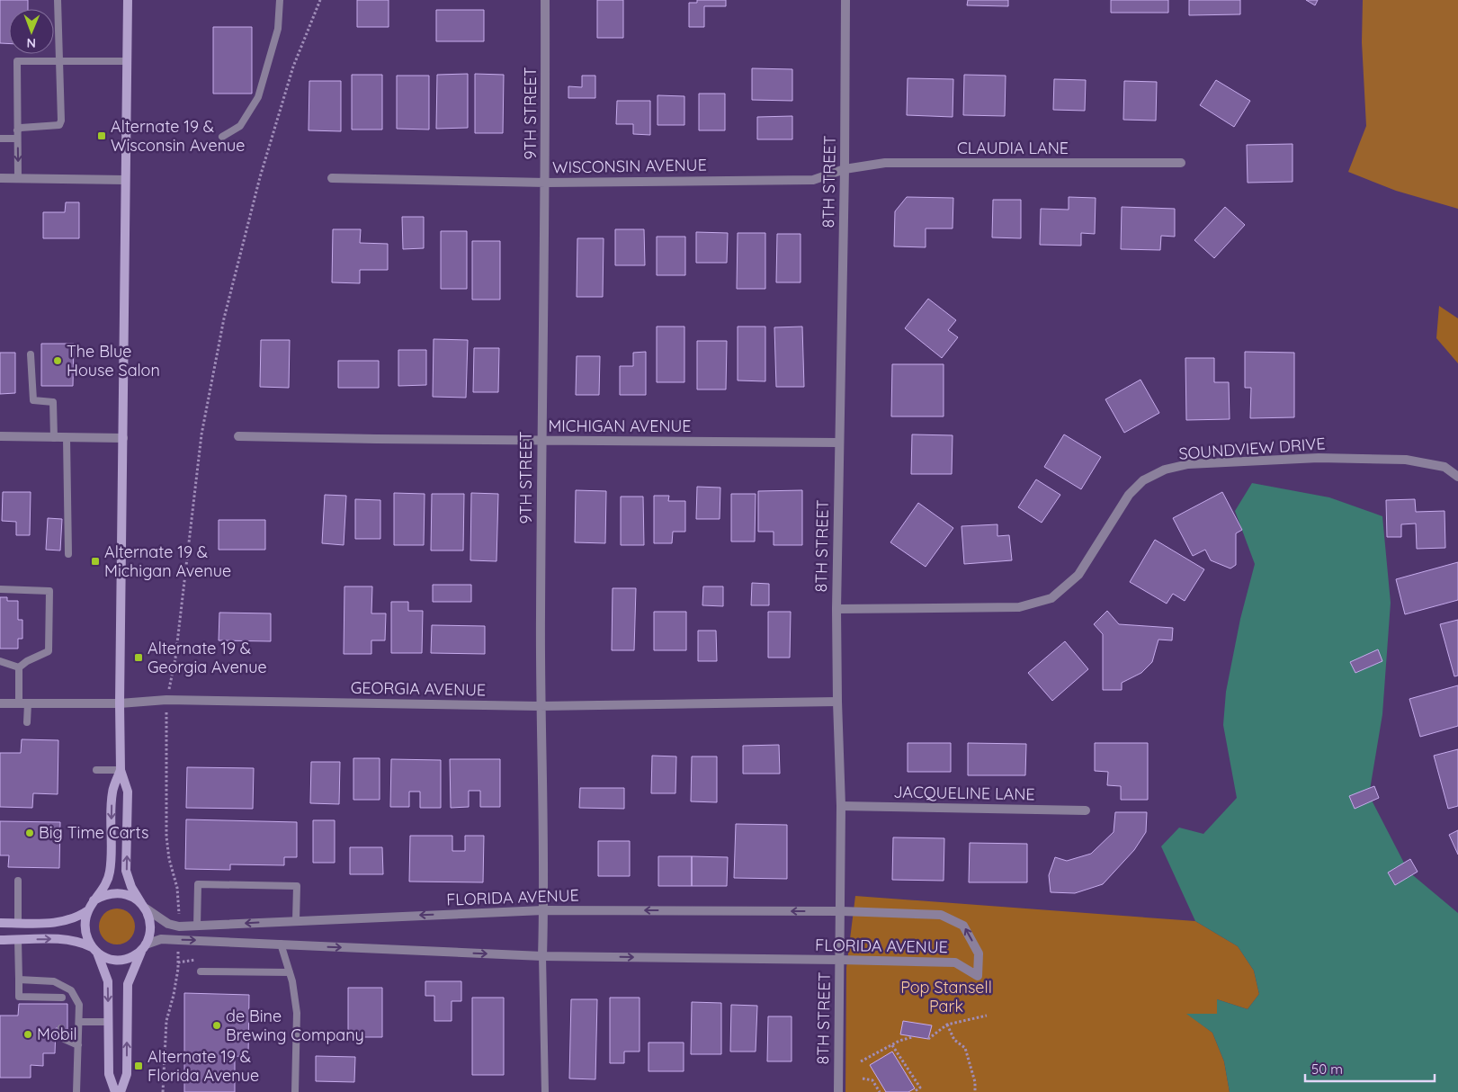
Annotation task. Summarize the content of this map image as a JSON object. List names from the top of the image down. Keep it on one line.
{"streets":{"street":["9TH STREET","CLAUDIA LANE","WISCONSIN AVENUE","8TH STREET","MICHIGAN AVENUE","SOUNDVIEW DRIVE","GEORGIA AVENUE","JACQUELINE LANE","FLORIDA AVENUE"]},"crossings":[["9TH STREET","WISCONSIN AVENUE"],["9TH STREET","MICHIGAN AVENUE"],["9TH STREET","GEORGIA AVENUE"],["9TH STREET","FLORIDA AVENUE"],["CLAUDIA LANE","WISCONSIN AVENUE"],["CLAUDIA LANE","8TH STREET"],["WISCONSIN AVENUE","8TH STREET"],["8TH STREET","MICHIGAN AVENUE"],["8TH STREET","SOUNDVIEW DRIVE"],["8TH STREET","GEORGIA AVENUE"],["8TH STREET","JACQUELINE LANE"],["8TH STREET","FLORIDA AVENUE"]],"parks":["Pop Stansell Park"],"places":{"transit":["Alternate 19 & Wisconsin Avenue","Alternate 19 & Michigan Avenue","Alternate 19 & Georgia Avenue","Alternate 19 & Florida Avenue"],"other":["The Blue House Salon","Big Time Carts","de Bine Brewing Company","Mobil"]},"scale_bar":"50 m","north":"bottom"}
